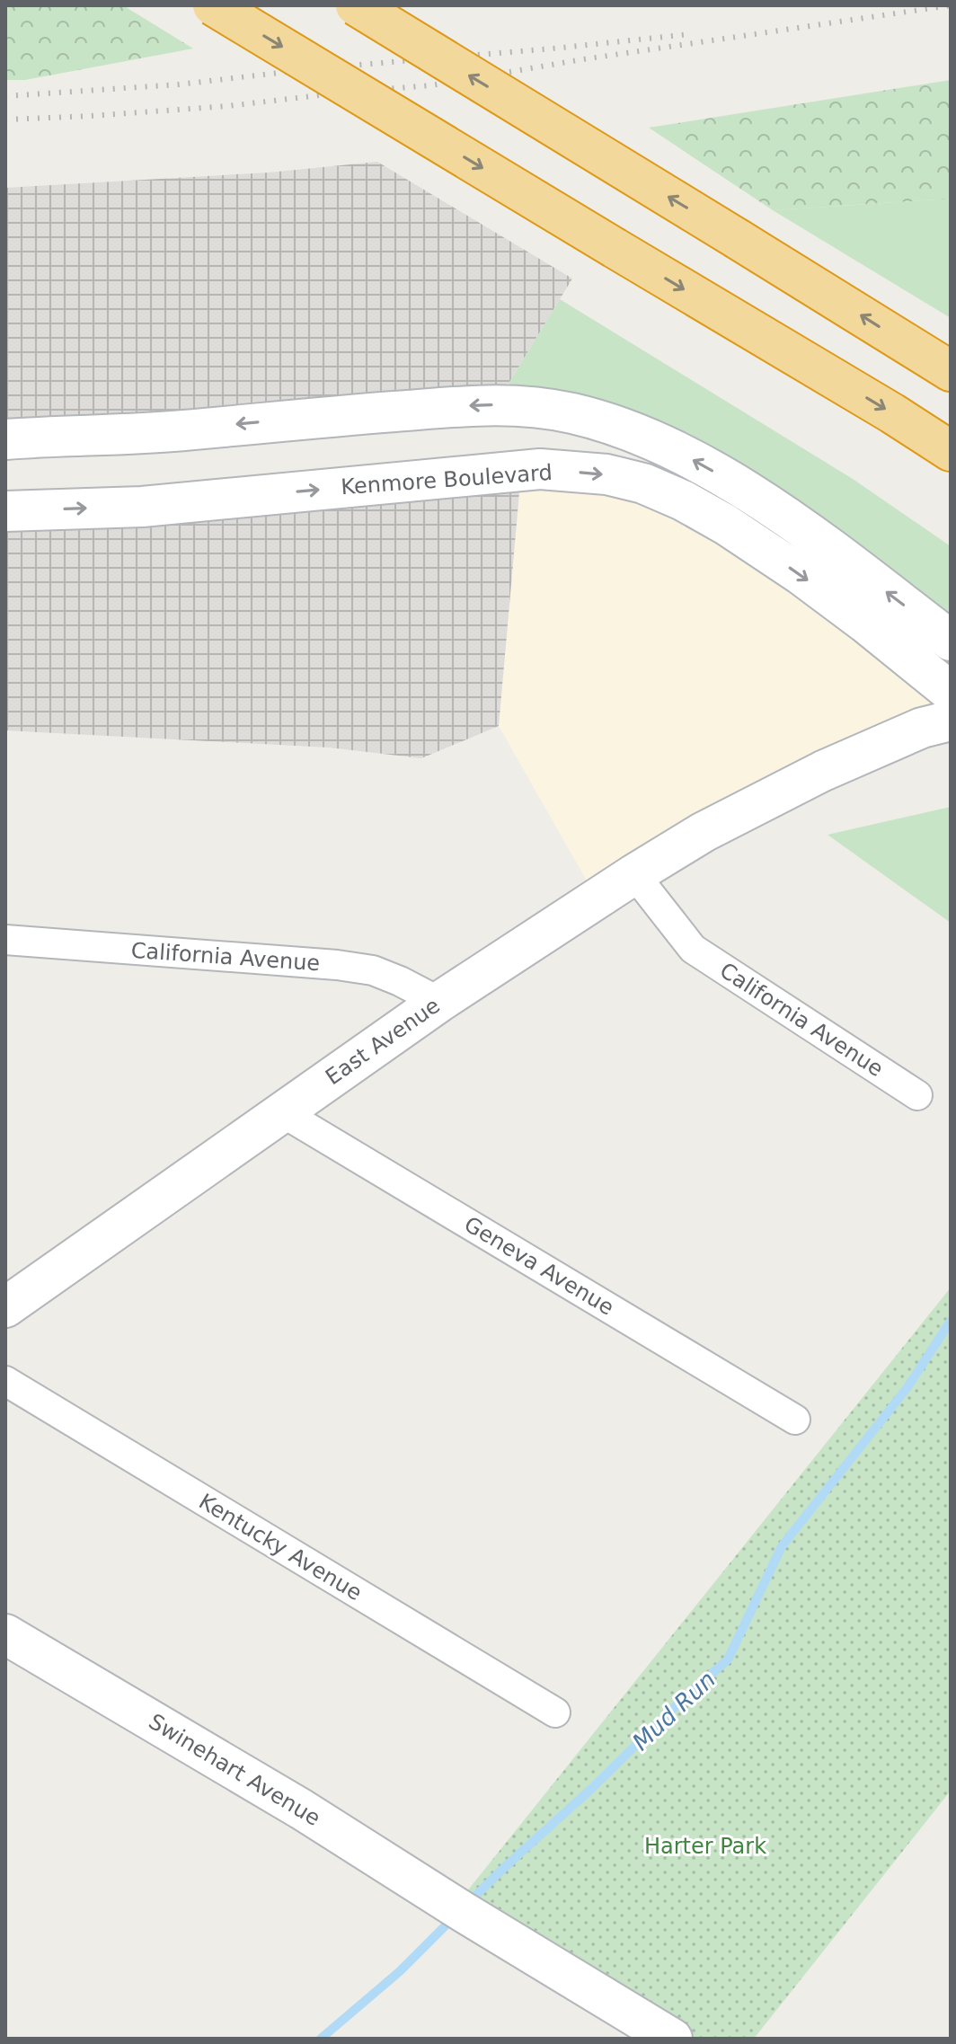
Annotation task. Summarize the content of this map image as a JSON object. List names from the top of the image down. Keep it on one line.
{"streets":{"main road":["Kenmore Boulevard","East Avenue","Swinehart Avenue"],"street":["California Avenue","Geneva Avenue","Kentucky Avenue"]},"crossings":[["California Avenue","East Avenue"],["East Avenue","Geneva Avenue"]],"water":["Mud Run"],"parks":["Harter Park"]}
